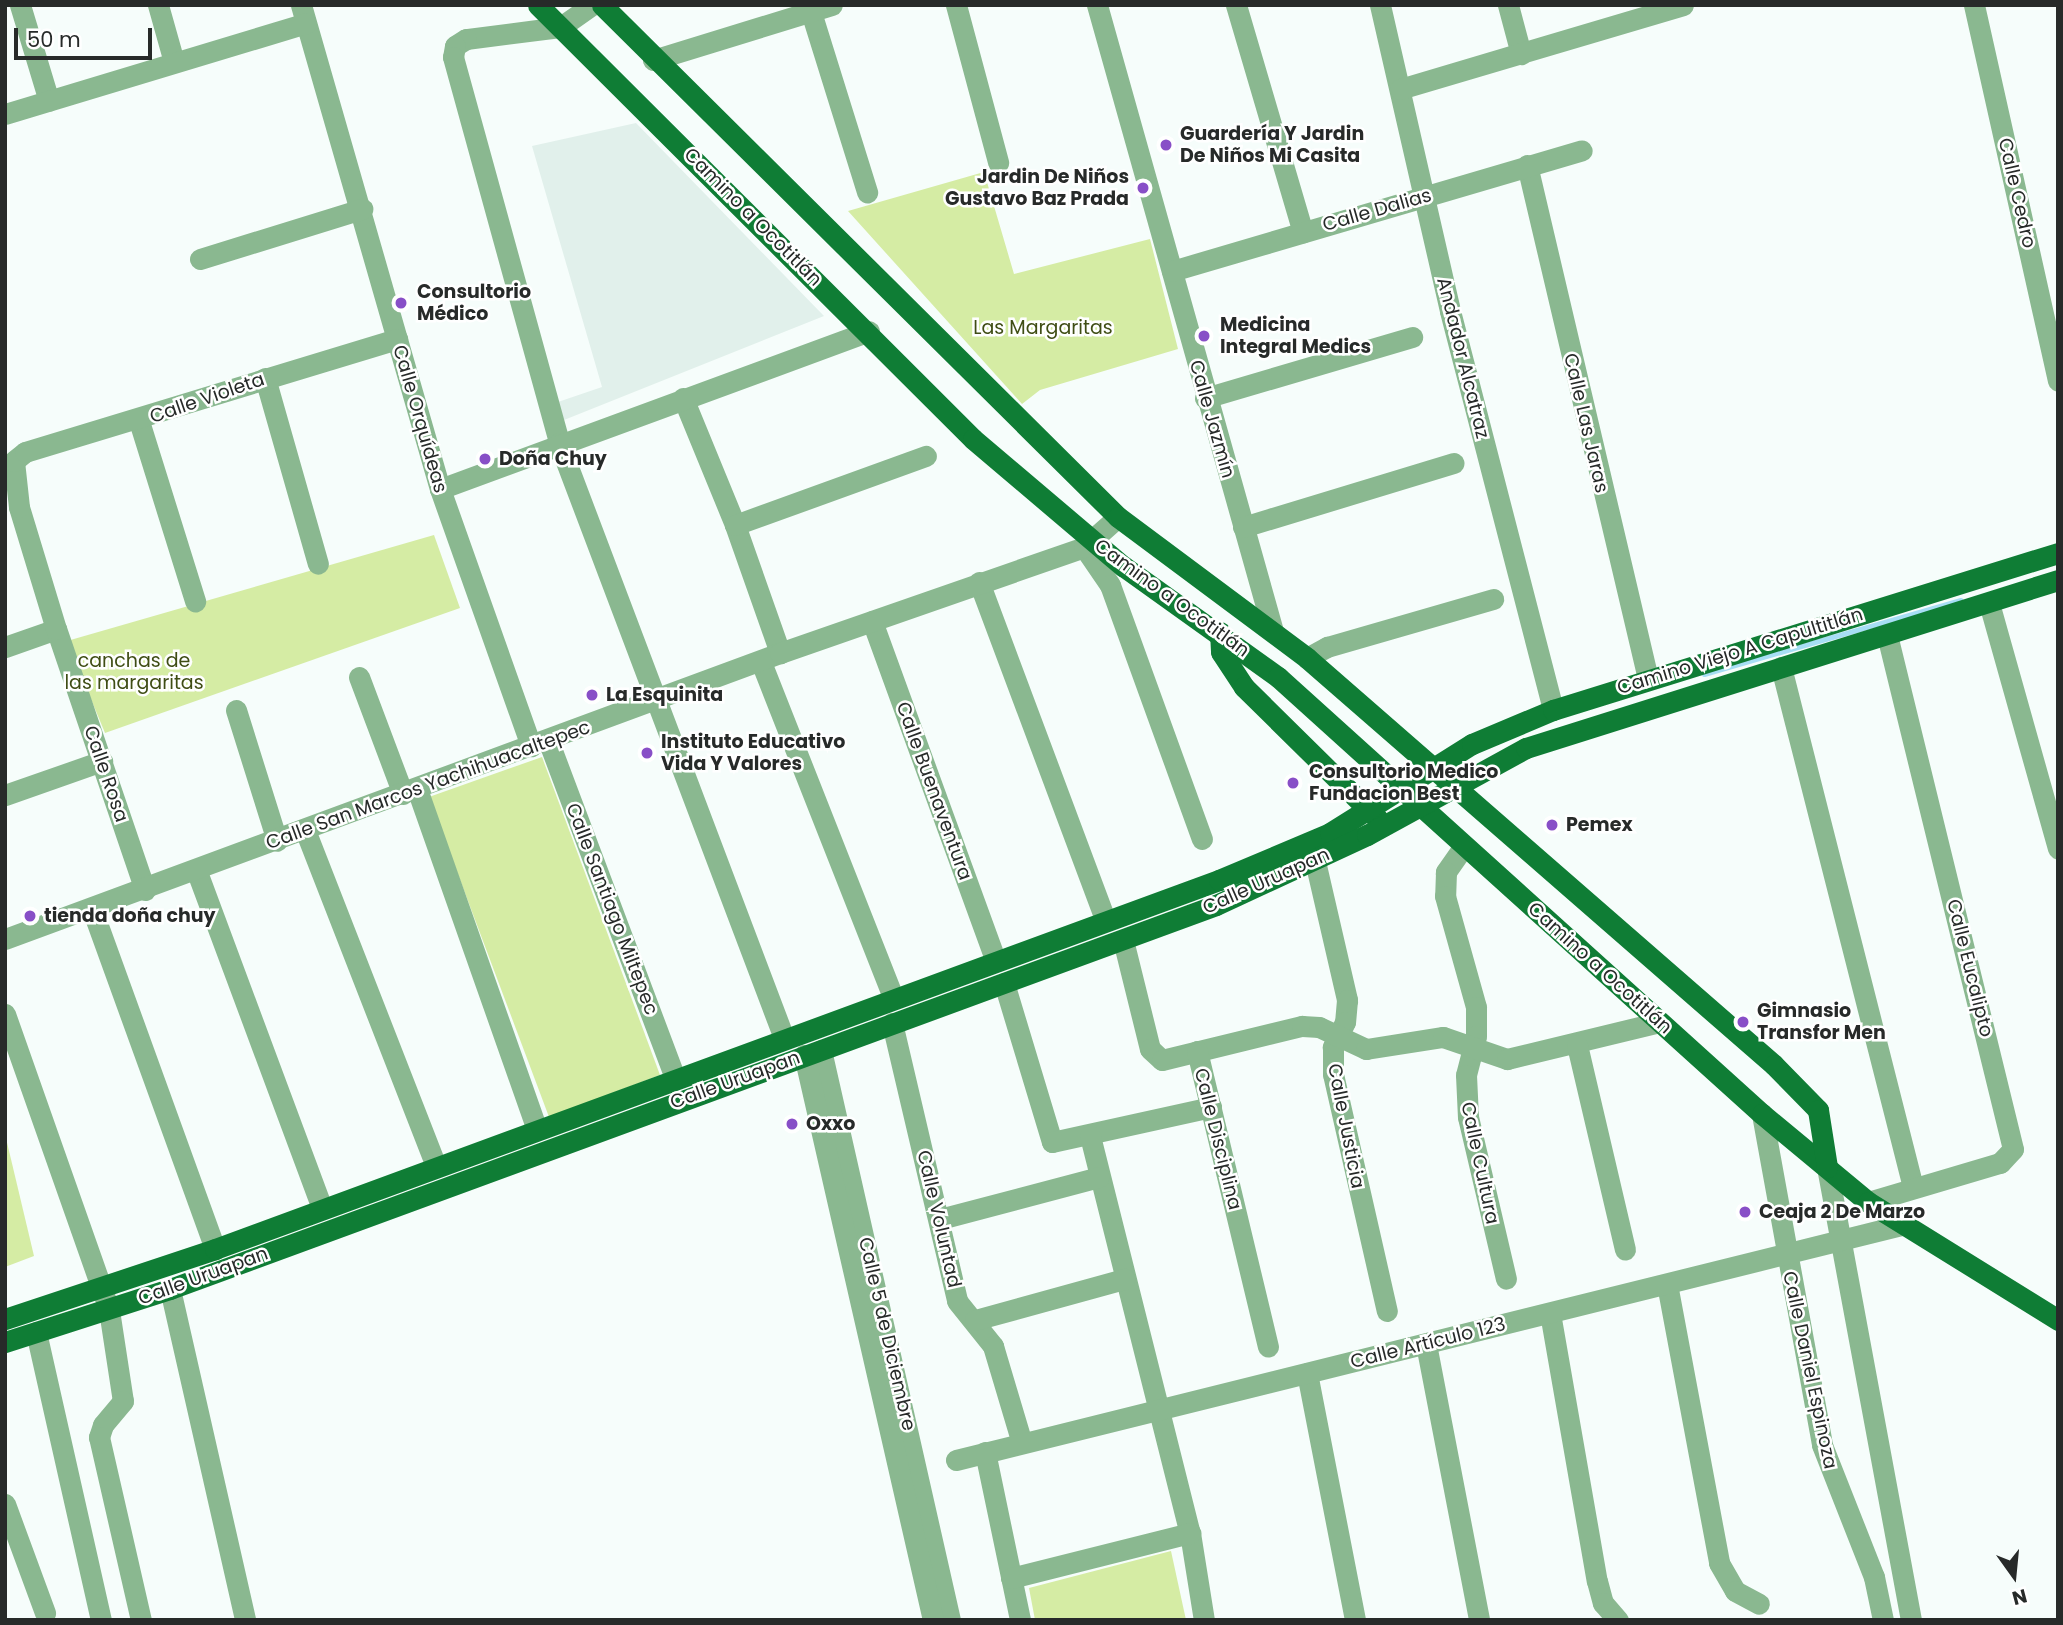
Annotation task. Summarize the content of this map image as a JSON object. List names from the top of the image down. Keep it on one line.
{"streets":{"main road":["Camino a Ocotitlán","Camino Viejo A Capultitlán","Calle Uruapan"],"street":["Calle Cedro","Calle Dalias","Andador Alcatraz","Calle Violeta","Calle Orquídeas","Calle Jazmín","Calle Las Jaras","Calle Rosa","Calle San Marcos Yachihuacaltepec","Calle Buenaventura","Calle Santiago Miltepec","Calle Eucalipto","Calle Justicia","Calle Disciplina","Calle Cultura","Calle Voluntad","Calle 5 de Diciembre","Calle Artículo 123","Calle Daniel Espinoza"]},"crossings":[["Calle Dalias","Andador Alcatraz"],["Calle Dalias","Calle Jazmín"],["Calle Dalias","Calle Las Jaras"],["Camino a Ocotitlán","Calle Jazmín"],["Camino a Ocotitlán","Camino Viejo A Capultitlán"],["Camino a Ocotitlán","Calle San Marcos Yachihuacaltepec"],["Camino a Ocotitlán","Calle Uruapan"],["Camino a Ocotitlán","Calle Eucalipto"],["Camino a Ocotitlán","Calle Cultura"],["Camino a Ocotitlán","Calle Artículo 123"],["Camino a Ocotitlán","Calle Daniel Espinoza"],["Andador Alcatraz","Camino Viejo A Capultitlán"],["Calle Violeta","Calle Orquídeas"],["Calle Violeta","Calle Rosa"],["Calle Orquídeas","Calle San Marcos Yachihuacaltepec"],["Calle Orquídeas","Calle Santiago Miltepec"],["Calle Las Jaras","Camino Viejo A Capultitlán"],["Camino Viejo A Capultitlán","Calle Uruapan"],["Camino Viejo A Capultitlán","Calle Eucalipto"],["Calle Rosa","Calle San Marcos Yachihuacaltepec"],["Calle San Marcos Yachihuacaltepec","Calle Buenaventura"],["Calle San Marcos Yachihuacaltepec","Calle Santiago Miltepec"],["Calle Buenaventura","Calle Uruapan"],["Calle Uruapan","Calle Santiago Miltepec"],["Calle Uruapan","Calle Justicia"],["Calle Uruapan","Calle Disciplina"],["Calle Uruapan","Calle Voluntad"],["Calle Uruapan","Calle 5 de Diciembre"],["Calle Voluntad","Calle Artículo 123"],["Calle Artículo 123","Calle Daniel Espinoza"]],"parks":["Las Margaritas","canchas de las margaritas"],"places":["Guardería Y Jardin De Niños Mi Casita","Jardin De Niños Gustavo Baz Prada","Consultorio Médico","Medicina Integral Medics","Doña Chuy","La Esquinita","Instituto Educativo Vida Y Valores","Consultorio Medico Fundacion Best","Pemex","tienda doña chuy","Gimnasio Transfor Men","Oxxo","Ceaja 2 De Marzo"],"scale_bar":"50 m","north":"bottom"}
